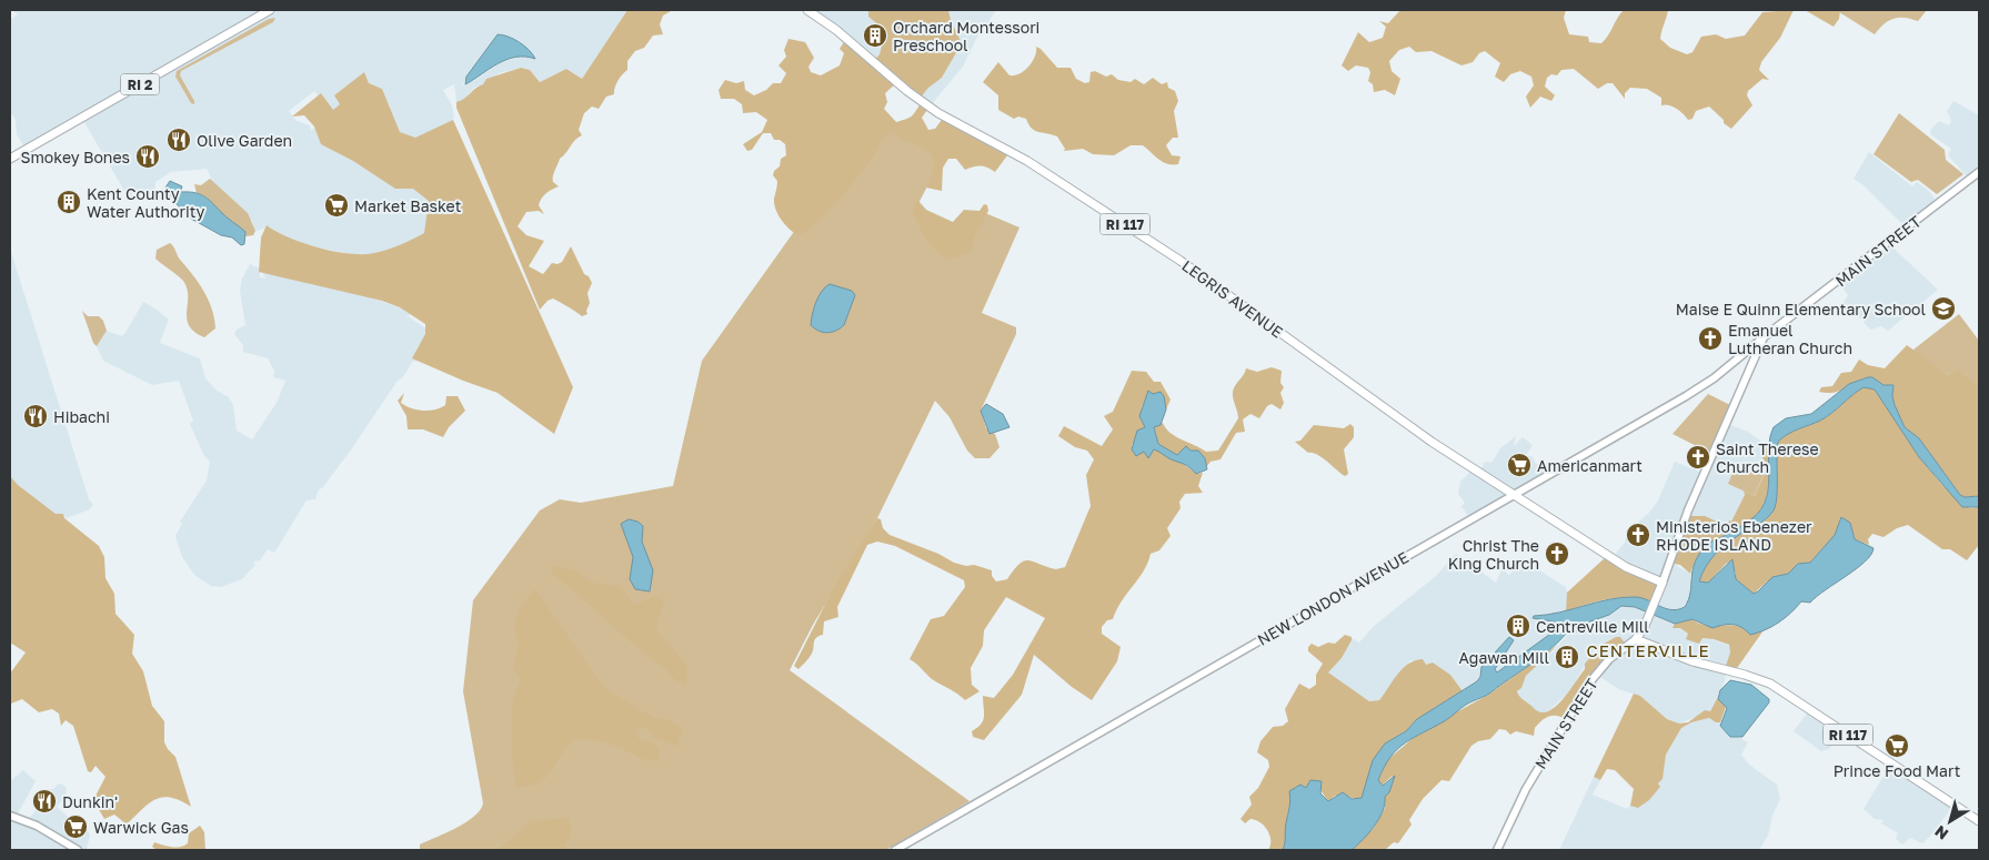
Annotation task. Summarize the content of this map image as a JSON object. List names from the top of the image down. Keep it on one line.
{"streets":{"main road":["RI 2","RI 117","MAIN STREET","LEGRIS AVENUE","NEW LONDON AVENUE"]},"crossings":[["RI 117","MAIN STREET"],["MAIN STREET","LEGRIS AVENUE"],["MAIN STREET","NEW LONDON AVENUE"],["LEGRIS AVENUE","NEW LONDON AVENUE"]],"districts":["CENTERVILLE"],"places":{"building":["Orchard Montessori Preschool","Kent County Water Authority","Centreville Mill","Agawan Mill"],"restaurant":["Olive Garden","Smokey Bones","Hibachi","Dunkin'"],"supermarket":["Market Basket","Americanmart","Prince Food Mart","Warwick Gas"],"school or university":["Maise E Quinn Elementary School"],"church":["Emanuel Lutheran Church","Saint Therese Church","Ministerios Ebenezer RHODE ISLAND","Christ The King Church"]},"north":"bottom left"}
